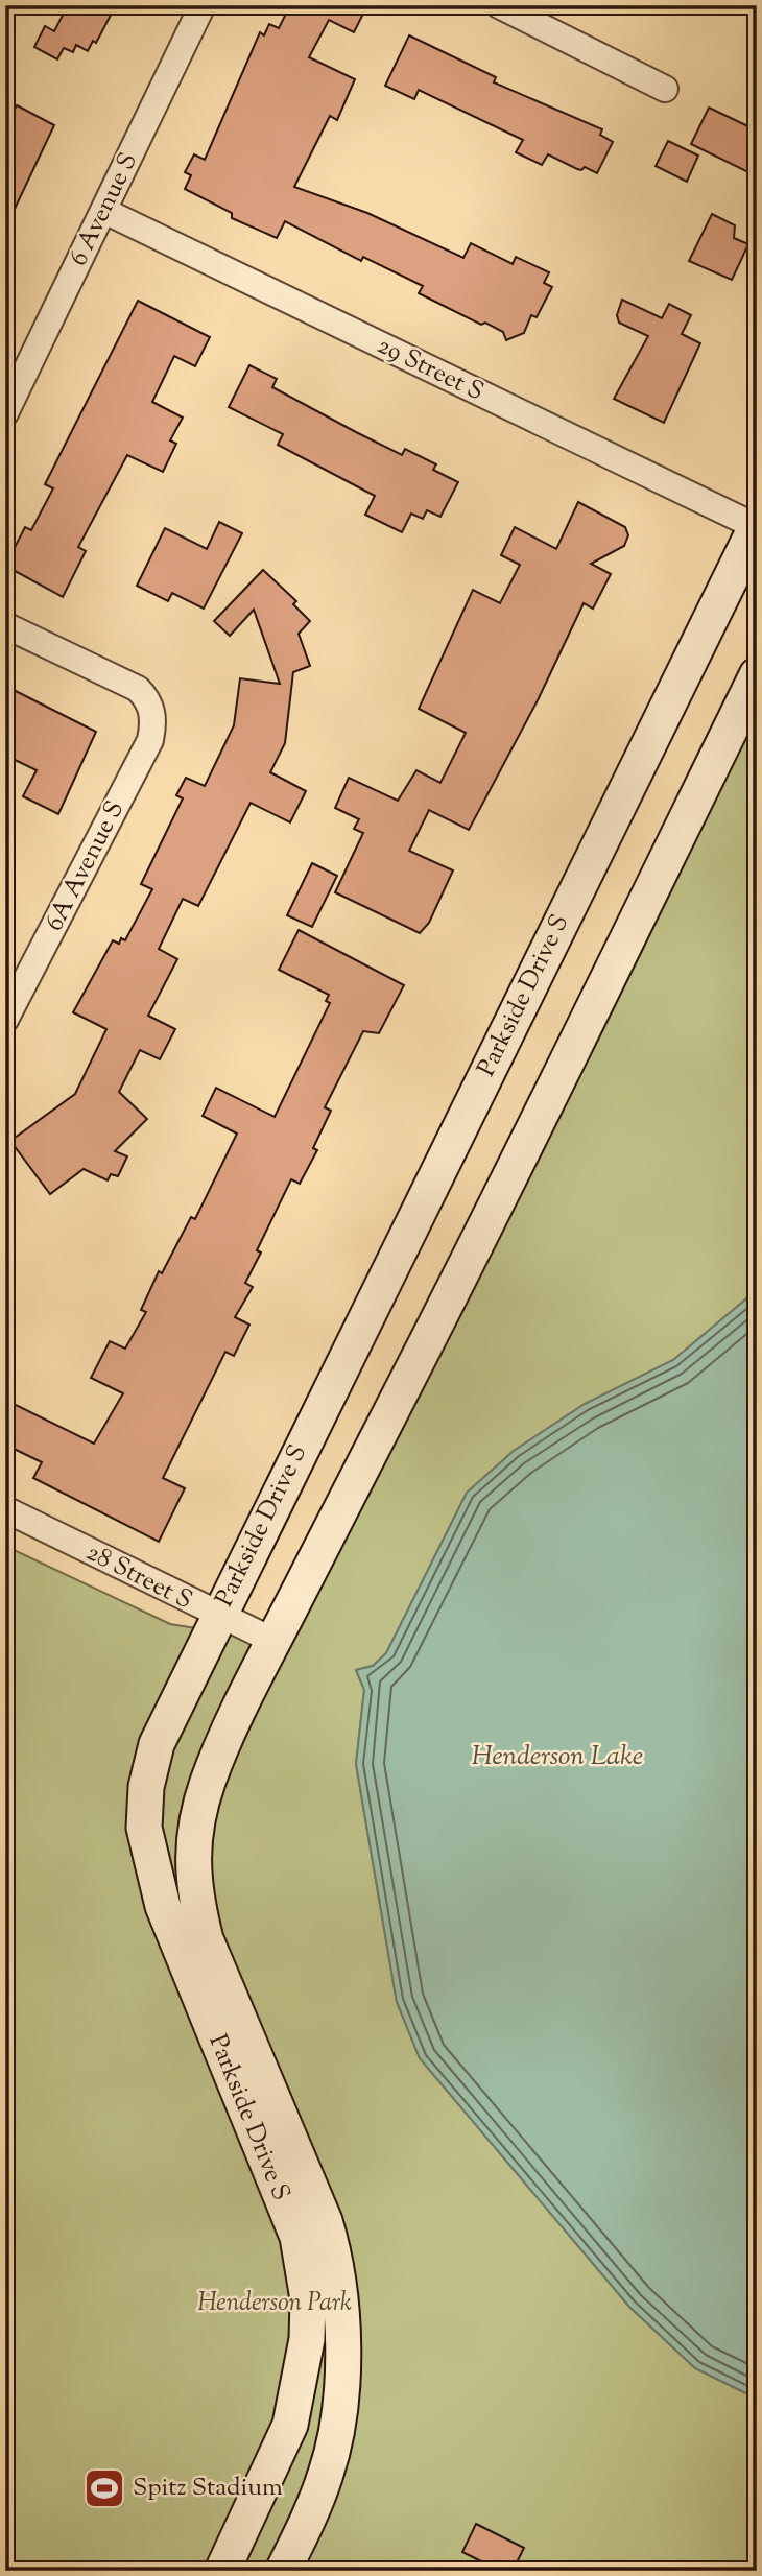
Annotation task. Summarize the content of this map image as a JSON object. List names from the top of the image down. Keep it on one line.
{"streets":{"street":["6 Avenue S","29 Street S","6A Avenue S","Parkside Drive S","28 Street S"]},"crossings":[["6 Avenue S","29 Street S"],["29 Street S","Parkside Drive S"],["Parkside Drive S","28 Street S"]],"water":["Henderson Lake"],"parks":["Henderson Park"],"places":{"sports":["Spitz Stadium"]}}
